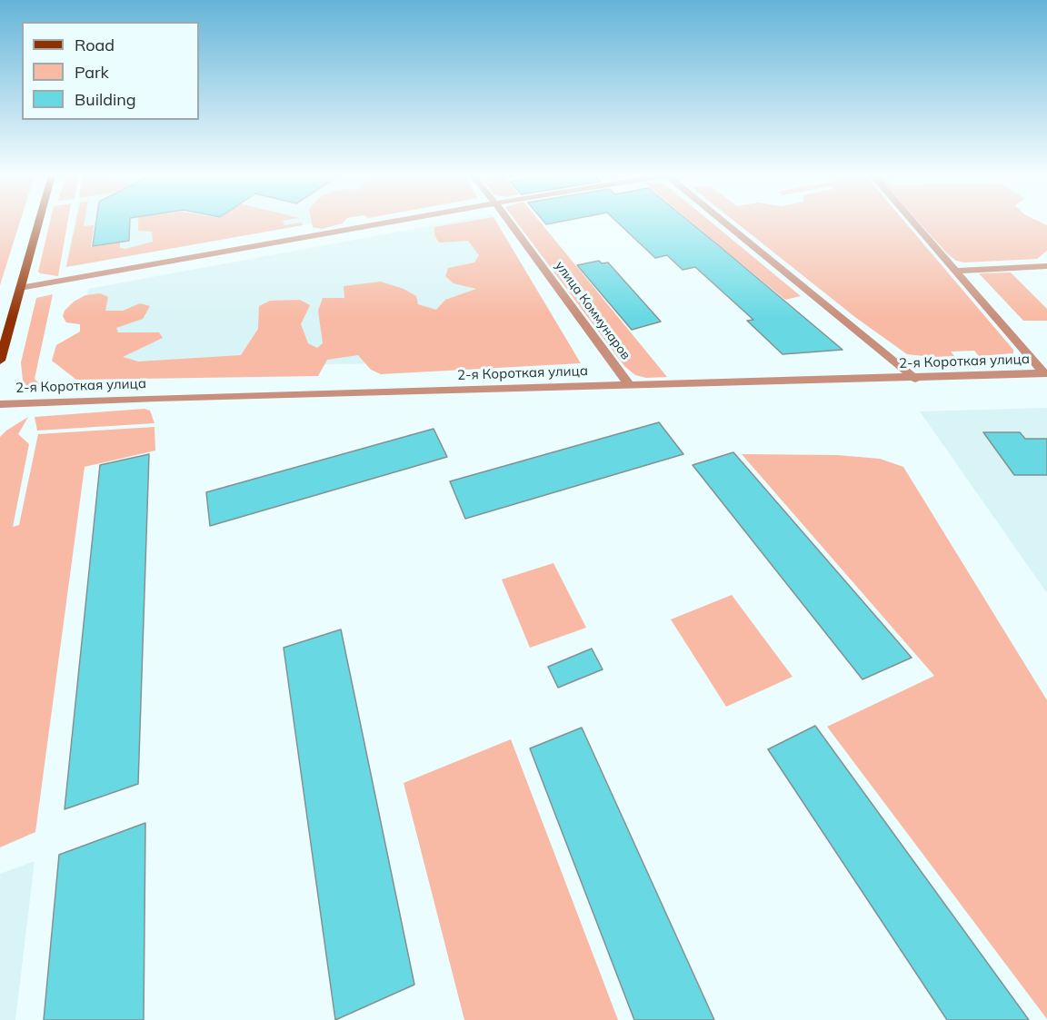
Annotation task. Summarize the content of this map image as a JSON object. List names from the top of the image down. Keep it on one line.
{"streets":{"street":["улица Коммунаров","2-я Короткая улица"]},"crossings":[["улица Коммунаров","2-я Короткая улица"]],"legend":["Road","Park","Building"]}
